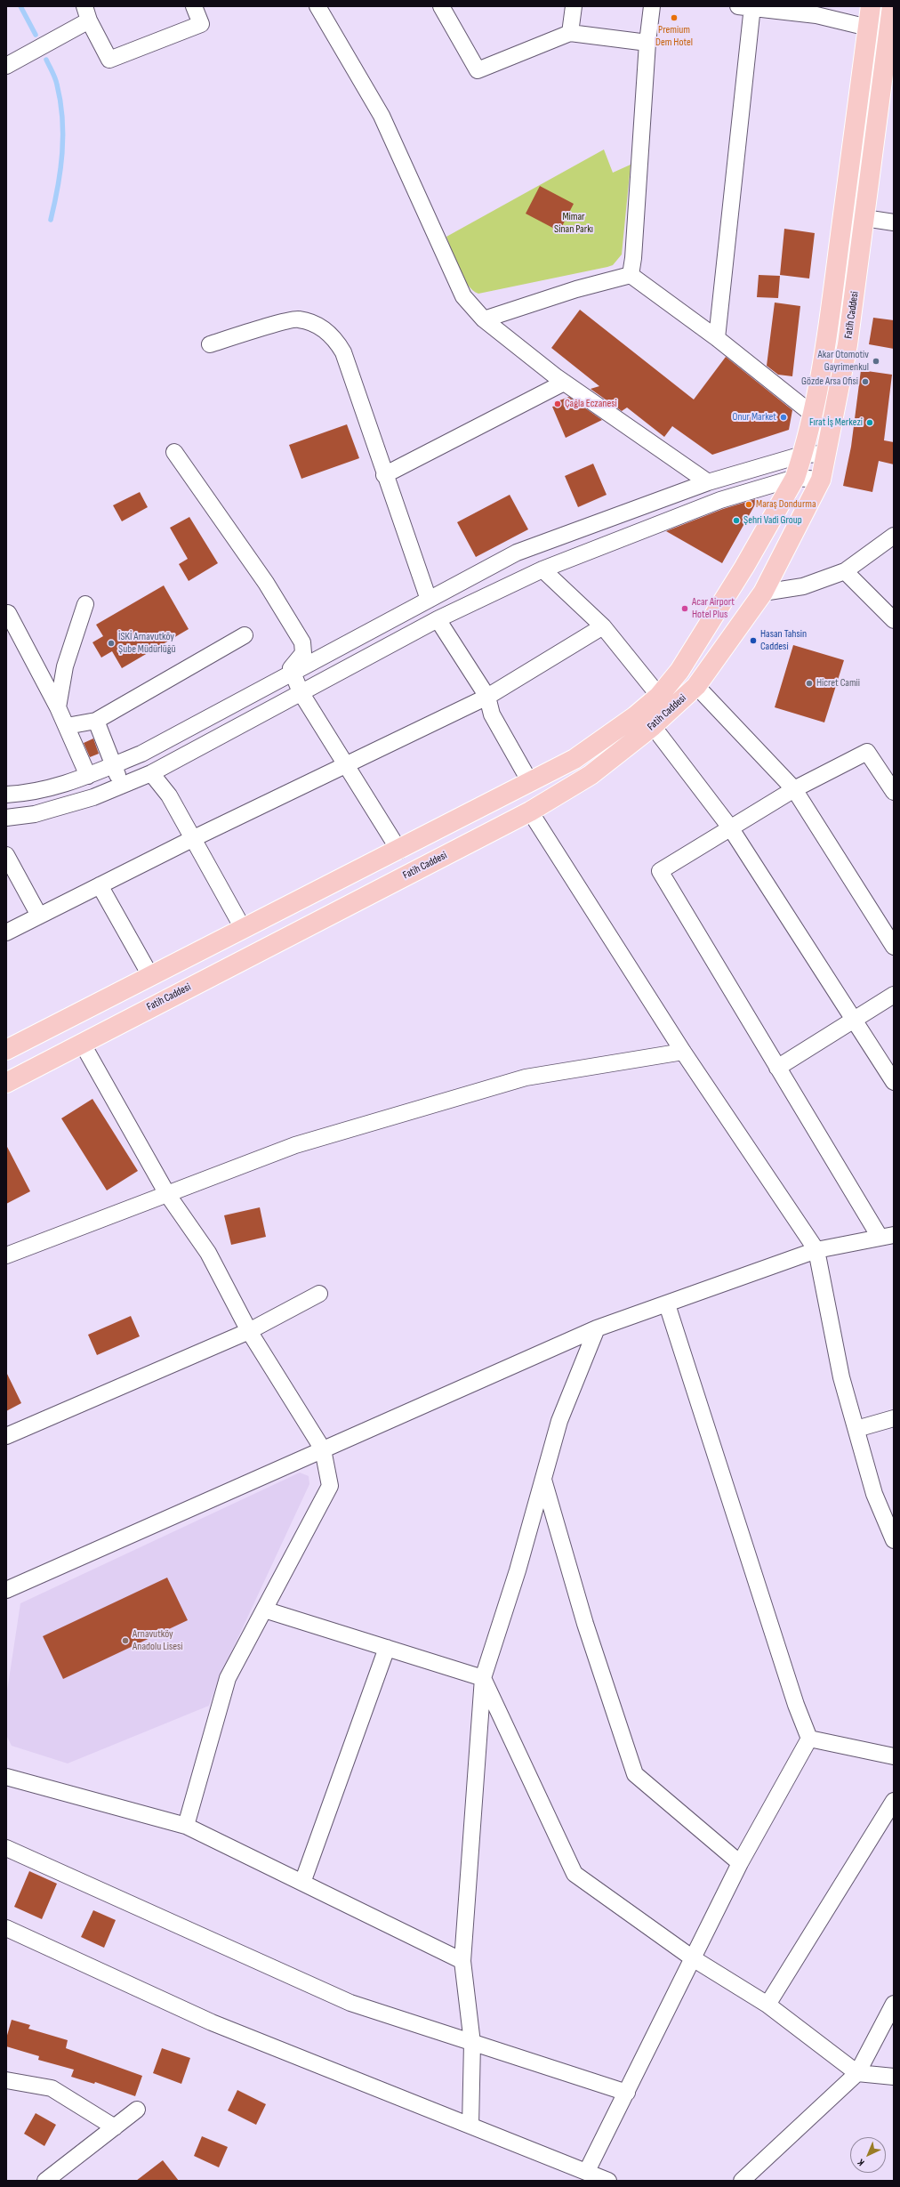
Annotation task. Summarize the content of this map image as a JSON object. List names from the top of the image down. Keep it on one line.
{"streets":{"main road":["Fatih Caddesi"]},"parks":["Mimar Sinan Parkı"],"places":["Premium Dem Hotel","Akar Otomotiv Gayrimenkul","Gözde Arsa Ofisi","Çağla Eczanesi","Onur Market","Fırat İş Merkezi","Maraş Dondurma","Şehri Vadi Group","Acar Airport Hotel Plus","Hasan Tahsin Caddesi","İSKİ Arnavutköy Şube Müdürlüğü","Hicret Camii","Arnavutköy Anadolu Lisesi"],"north":"bottom left"}
